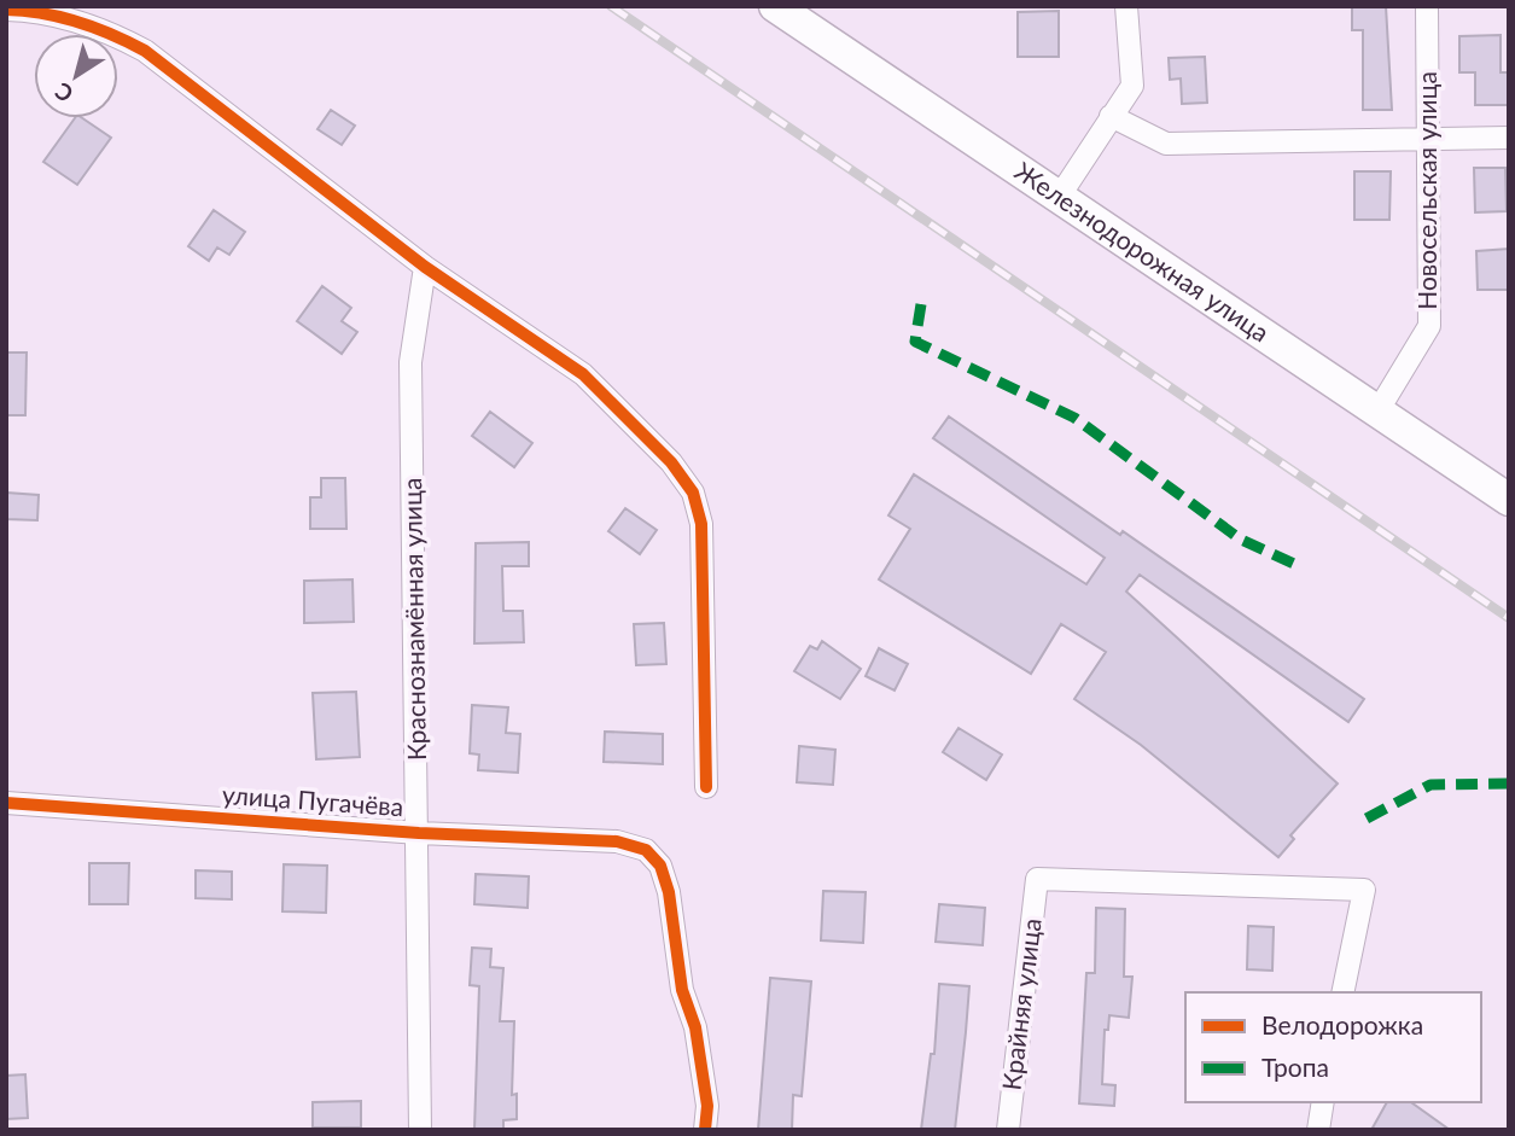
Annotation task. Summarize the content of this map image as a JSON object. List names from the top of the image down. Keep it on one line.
{"streets":{"street":["Новосельская улица","Железнодорожная улица","Краснознамённая улица","улица Пугачёва","Крайняя улица"]},"crossings":[["Новосельская улица","Железнодорожная улица"],["Краснознамённая улица","улица Пугачёва"]],"legend":["Велодорожка","Тропа"],"north":"bottom left"}
